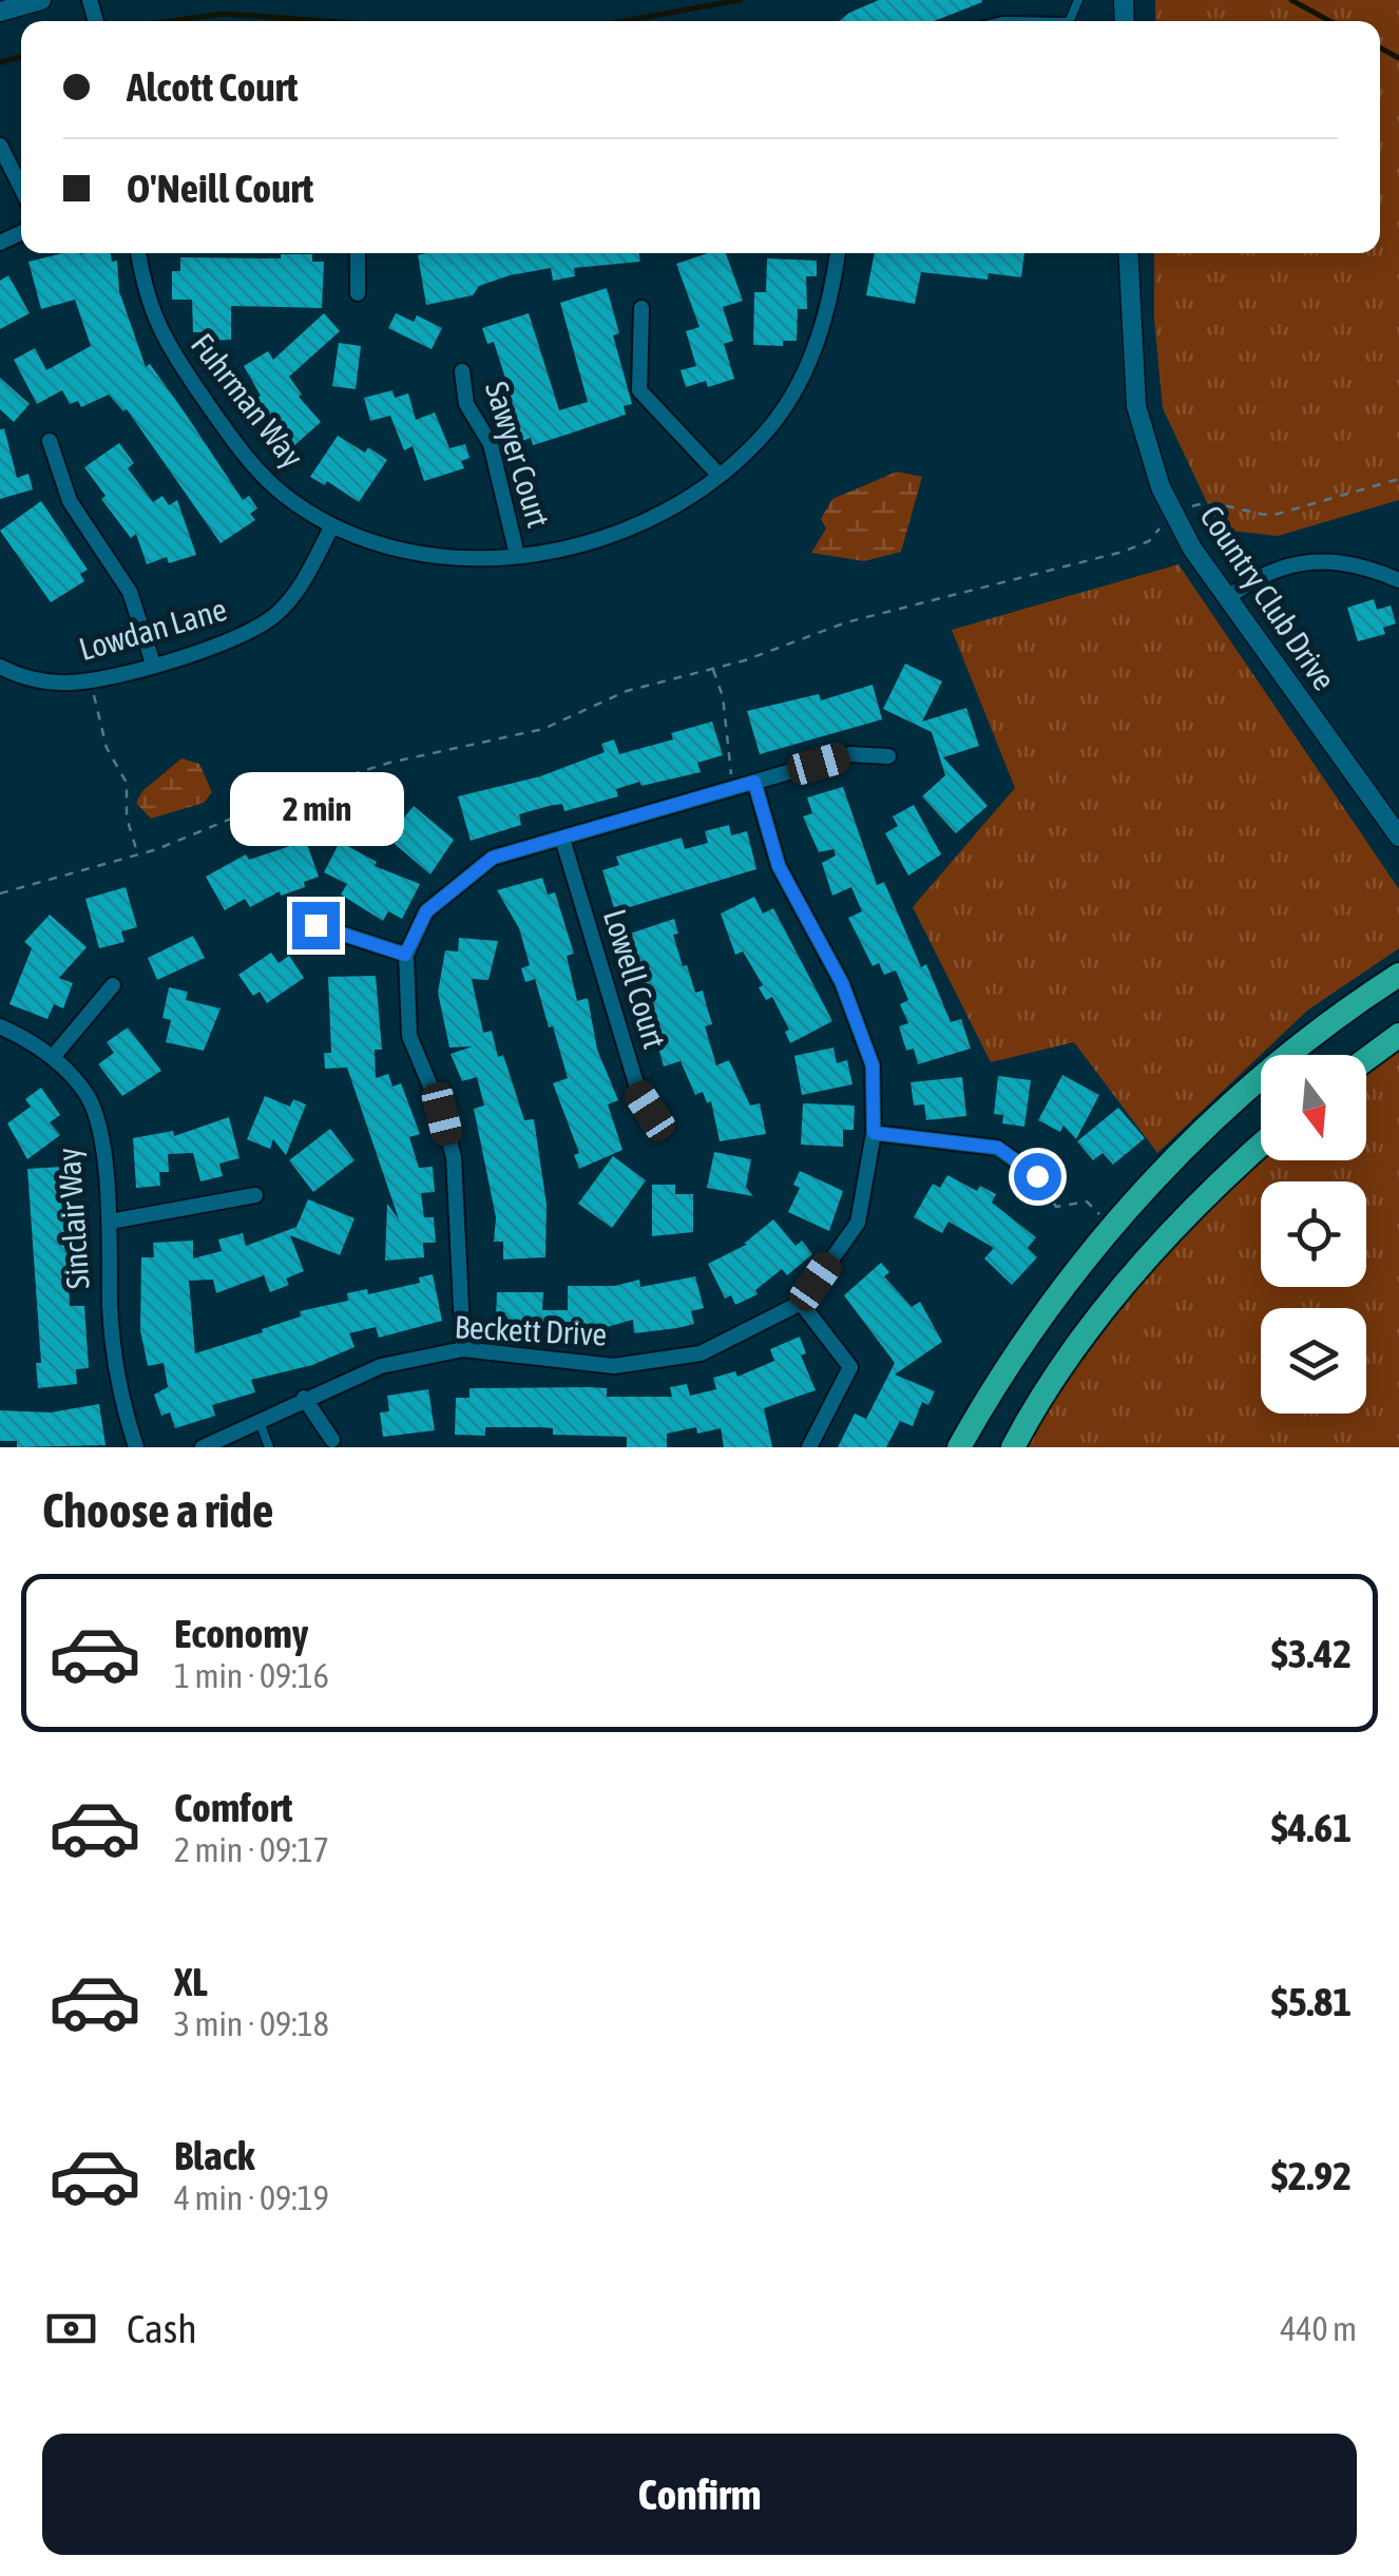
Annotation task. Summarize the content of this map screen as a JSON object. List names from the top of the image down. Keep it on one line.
{"streets":{"street":["Fuhrman Way","Sawyer Court","Country Club Drive","Lowdan Lane","Lowell Court","Sinclair Way","Beckett Drive"]},"crossings":[["Fuhrman Way","Sawyer Court"],["Fuhrman Way","Lowdan Lane"]],"north":"bottom","page":{"banner":["Alcott Court","O'Neill Court"],"bubble":"2 min","heading":"Choose a ride","list":[{"name":"Economy","note":"1 min · 09:16","value":"$3.42"},{"name":"Comfort","note":"2 min · 09:17","value":"$4.61"},{"name":"XL","note":"3 min · 09:18","value":"$5.81"},{"name":"Black","note":"4 min · 09:19","value":"$2.92"}],"pay":["Cash","440 m"],"buttons":"Confirm"}}
